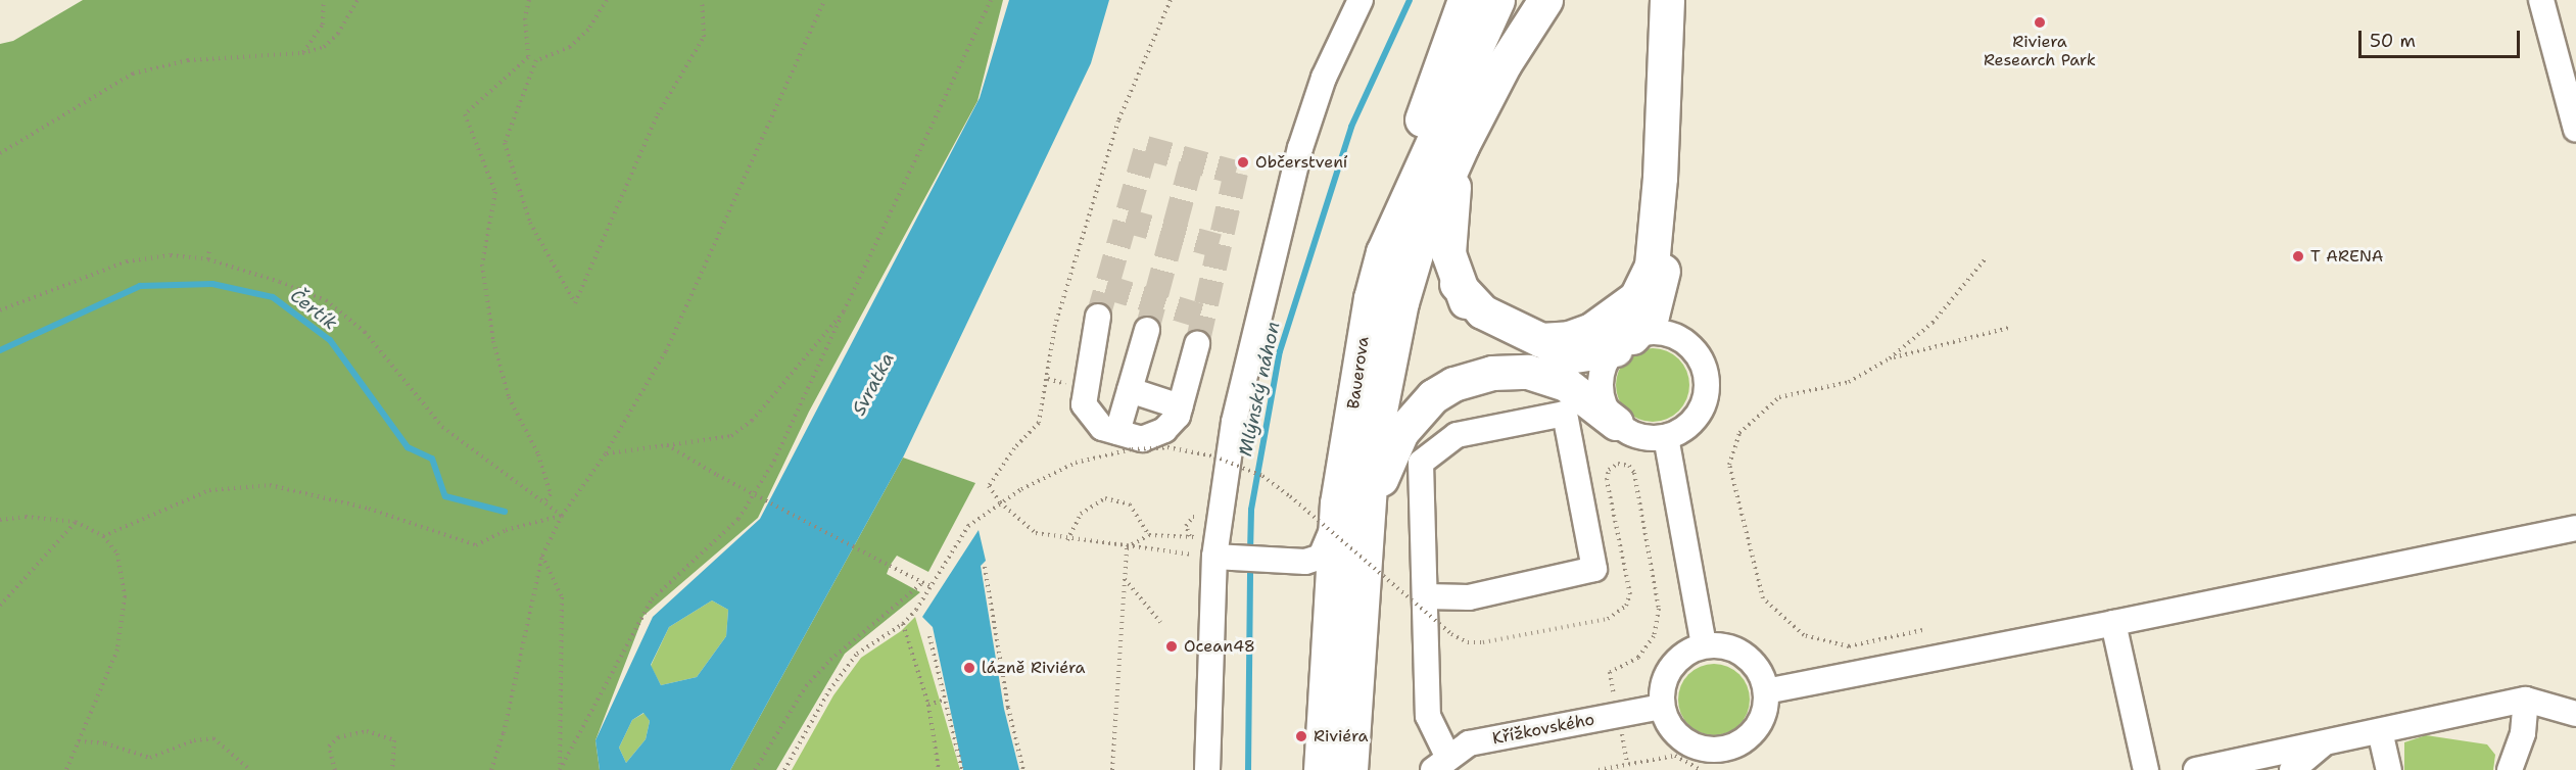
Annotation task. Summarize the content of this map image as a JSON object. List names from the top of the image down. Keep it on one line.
{"streets":{"highway":["Bauerova"],"street":["Křížkovského"]},"water":["Čertík","Svratka","Mlýnský náhon"],"places":["Riviera Research Park","Občerstvení","T ARENA","Ocean48","lázně Riviéra","Riviéra"],"scale_bar":"50 m"}
